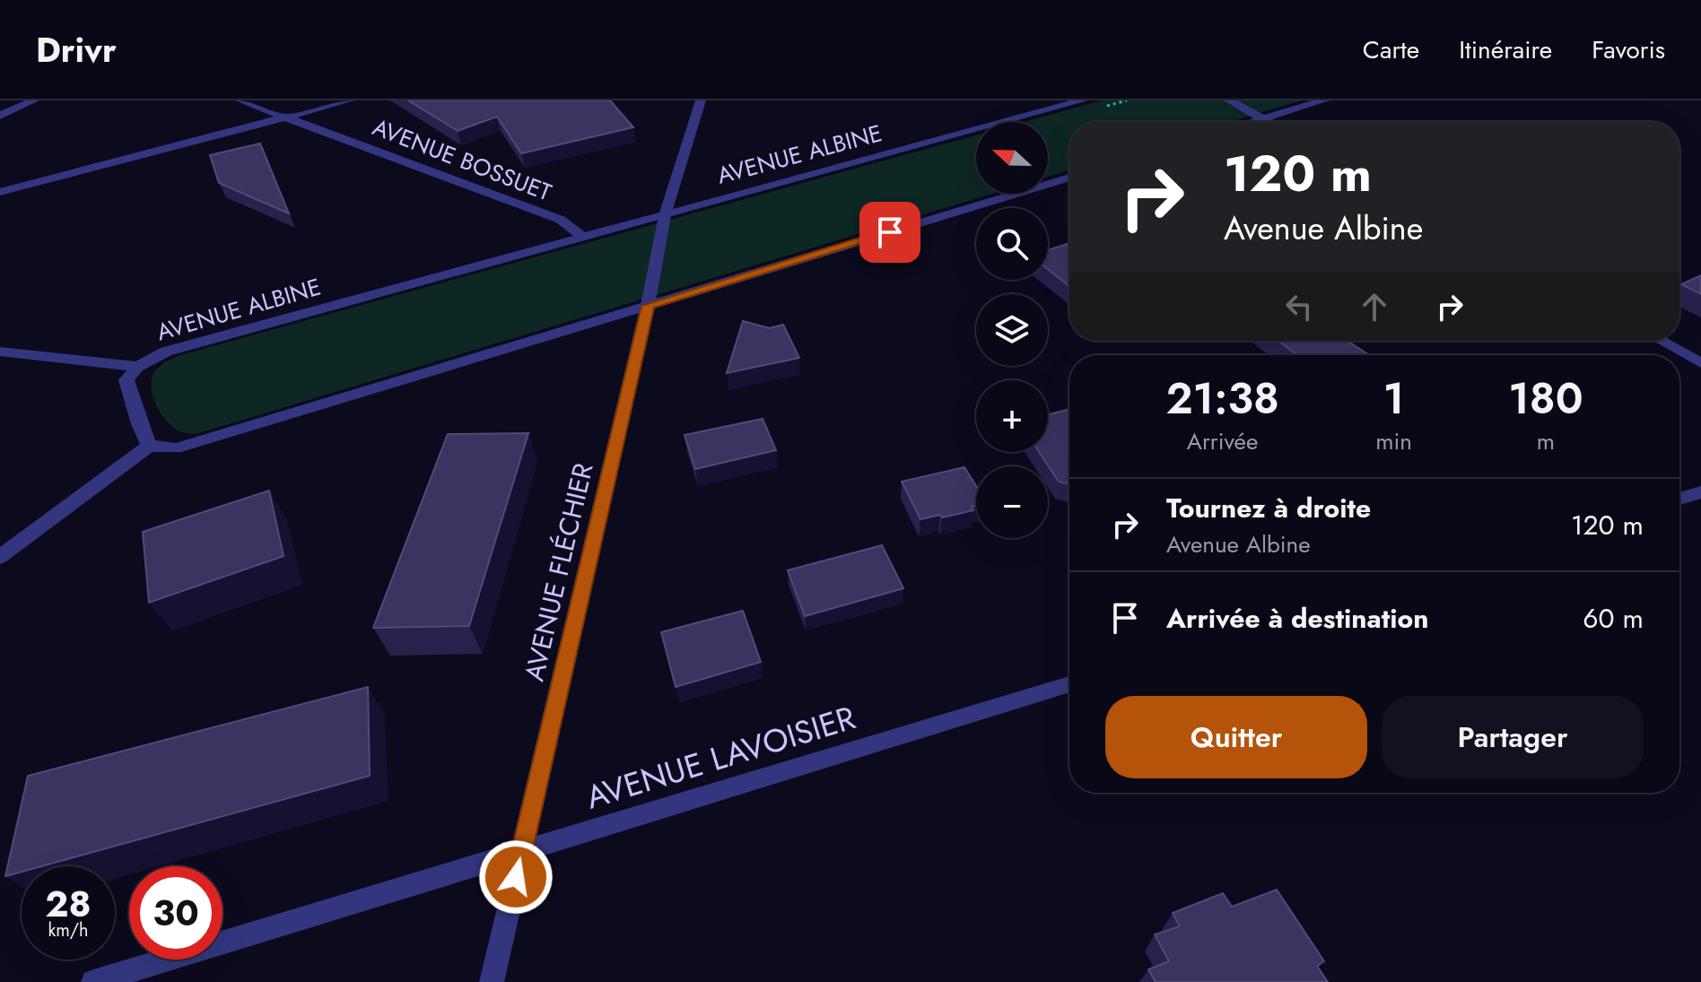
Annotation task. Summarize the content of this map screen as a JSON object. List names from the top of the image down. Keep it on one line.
{"streets":{"street":["AVENUE ALBINE","AVENUE BOSSUET","AVENUE FLÉCHIER","AVENUE LAVOISIER"]},"crossings":[["AVENUE ALBINE","AVENUE BOSSUET"],["AVENUE ALBINE","AVENUE FLÉCHIER"],["AVENUE FLÉCHIER","AVENUE LAVOISIER"]],"north":"left","page":{"header":"Drivr","nav":["Carte","Itinéraire","Favoris"],"map_buttons":["+","−"],"turn":["120 m","Avenue Albine"],"eta":["21:38","Arrivée","1","min","180","m"],"list":[{"name":"Tournez à droite","note":"Avenue Albine","value":"120 m"},{"name":"Arrivée à destination","value":"60 m"}],"buttons":["Quitter","Partager"],"speed":"28 km/h","limit":"30"}}
